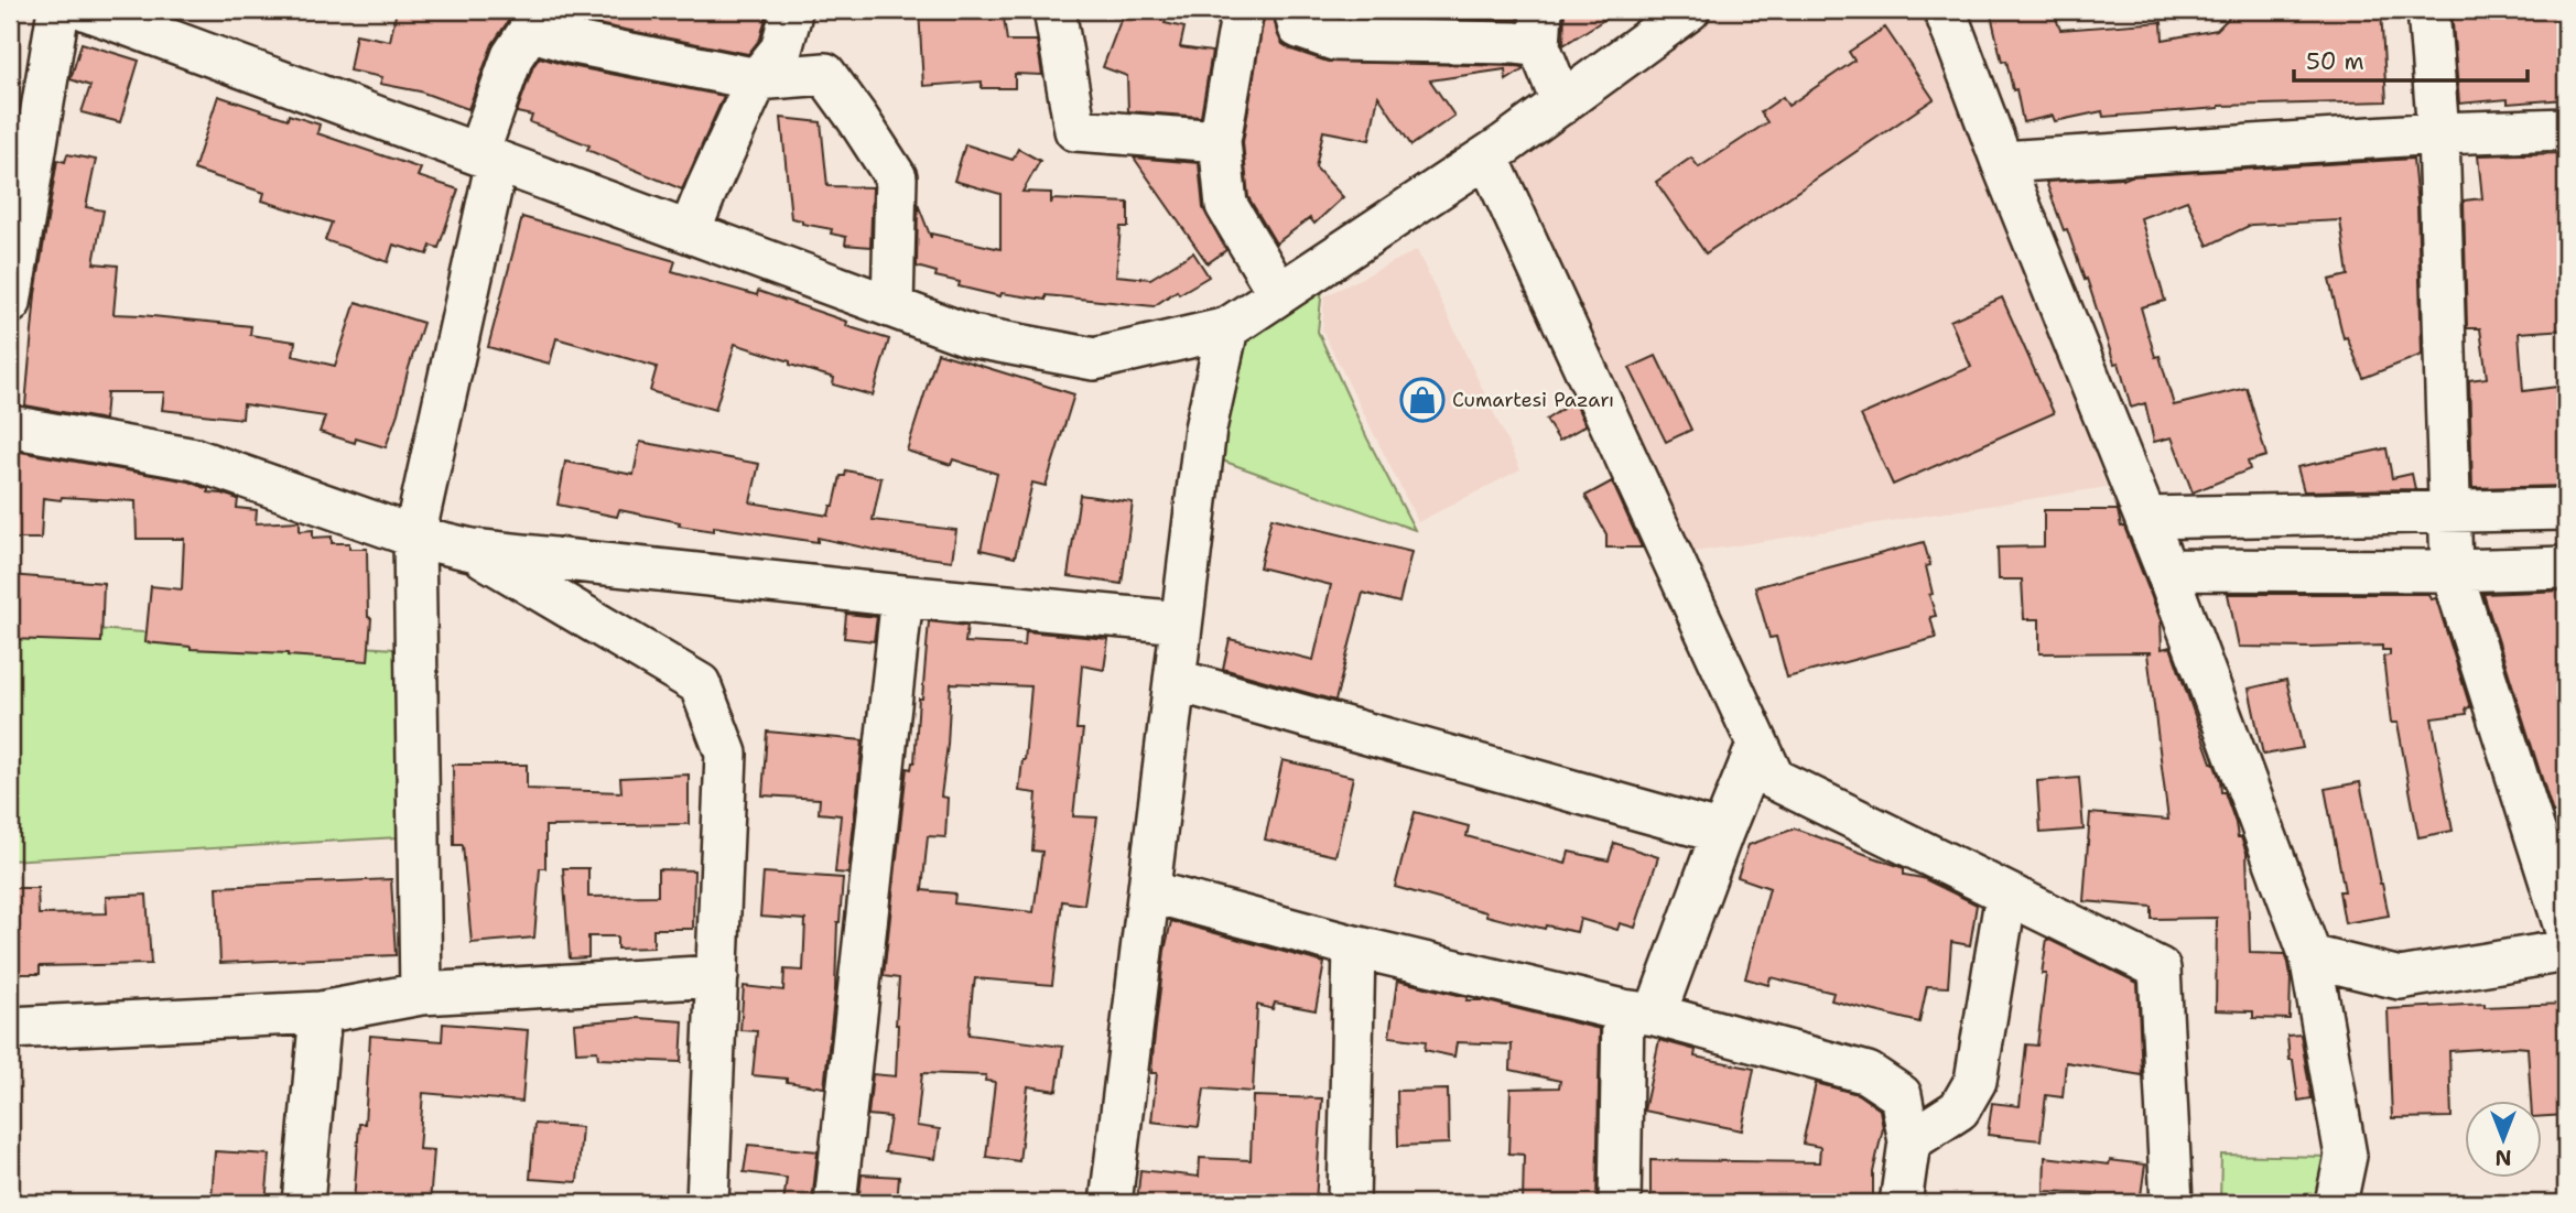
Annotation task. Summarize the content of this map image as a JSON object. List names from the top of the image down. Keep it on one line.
{"places":{"shop":["Cumartesi Pazarı"]},"scale_bar":"50 m","north":"bottom"}
